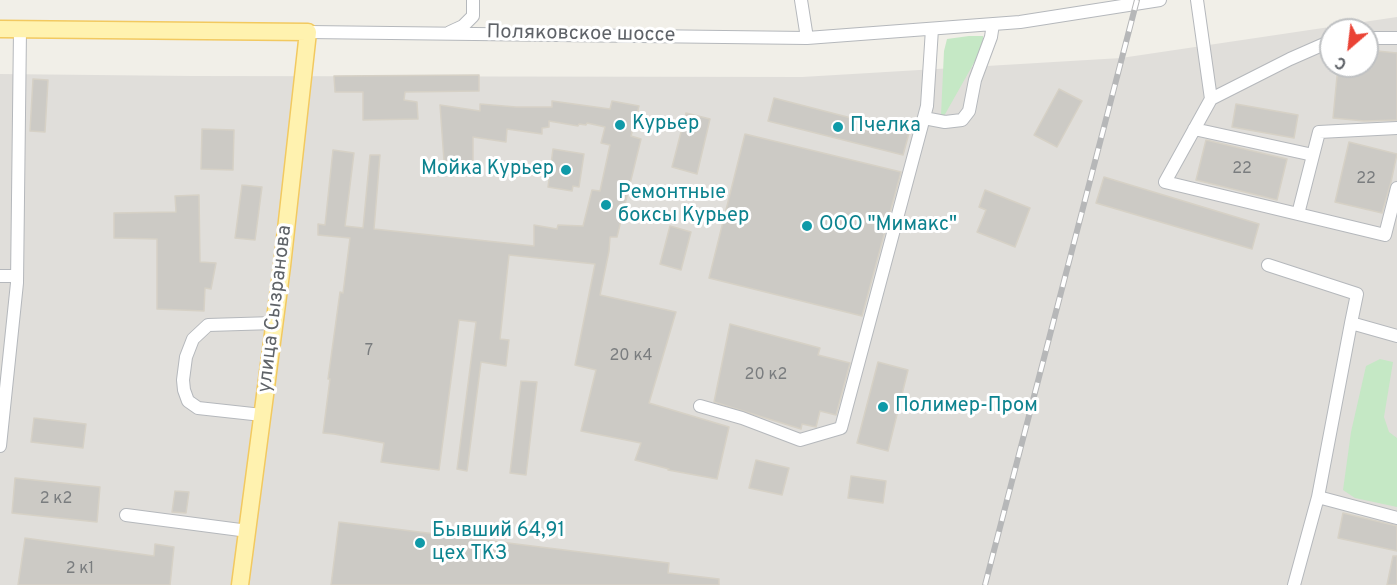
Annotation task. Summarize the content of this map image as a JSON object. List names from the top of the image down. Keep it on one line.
{"streets":{"main road":["Поляковское шоссе","улица Сызранова"]},"crossings":[["Поляковское шоссе","улица Сызранова"]],"places":["Курьер","Пчелка","Мойка Курьер","Ремонтные боксы Курьер","ООО \"Мимакс\"","Полимер-Пром","Бывший 64,91 цех ТКЗ"],"house_numbers":["22","22","7","20 к4","20 к2","2 к2","2 к1"],"north":"bottom left"}
